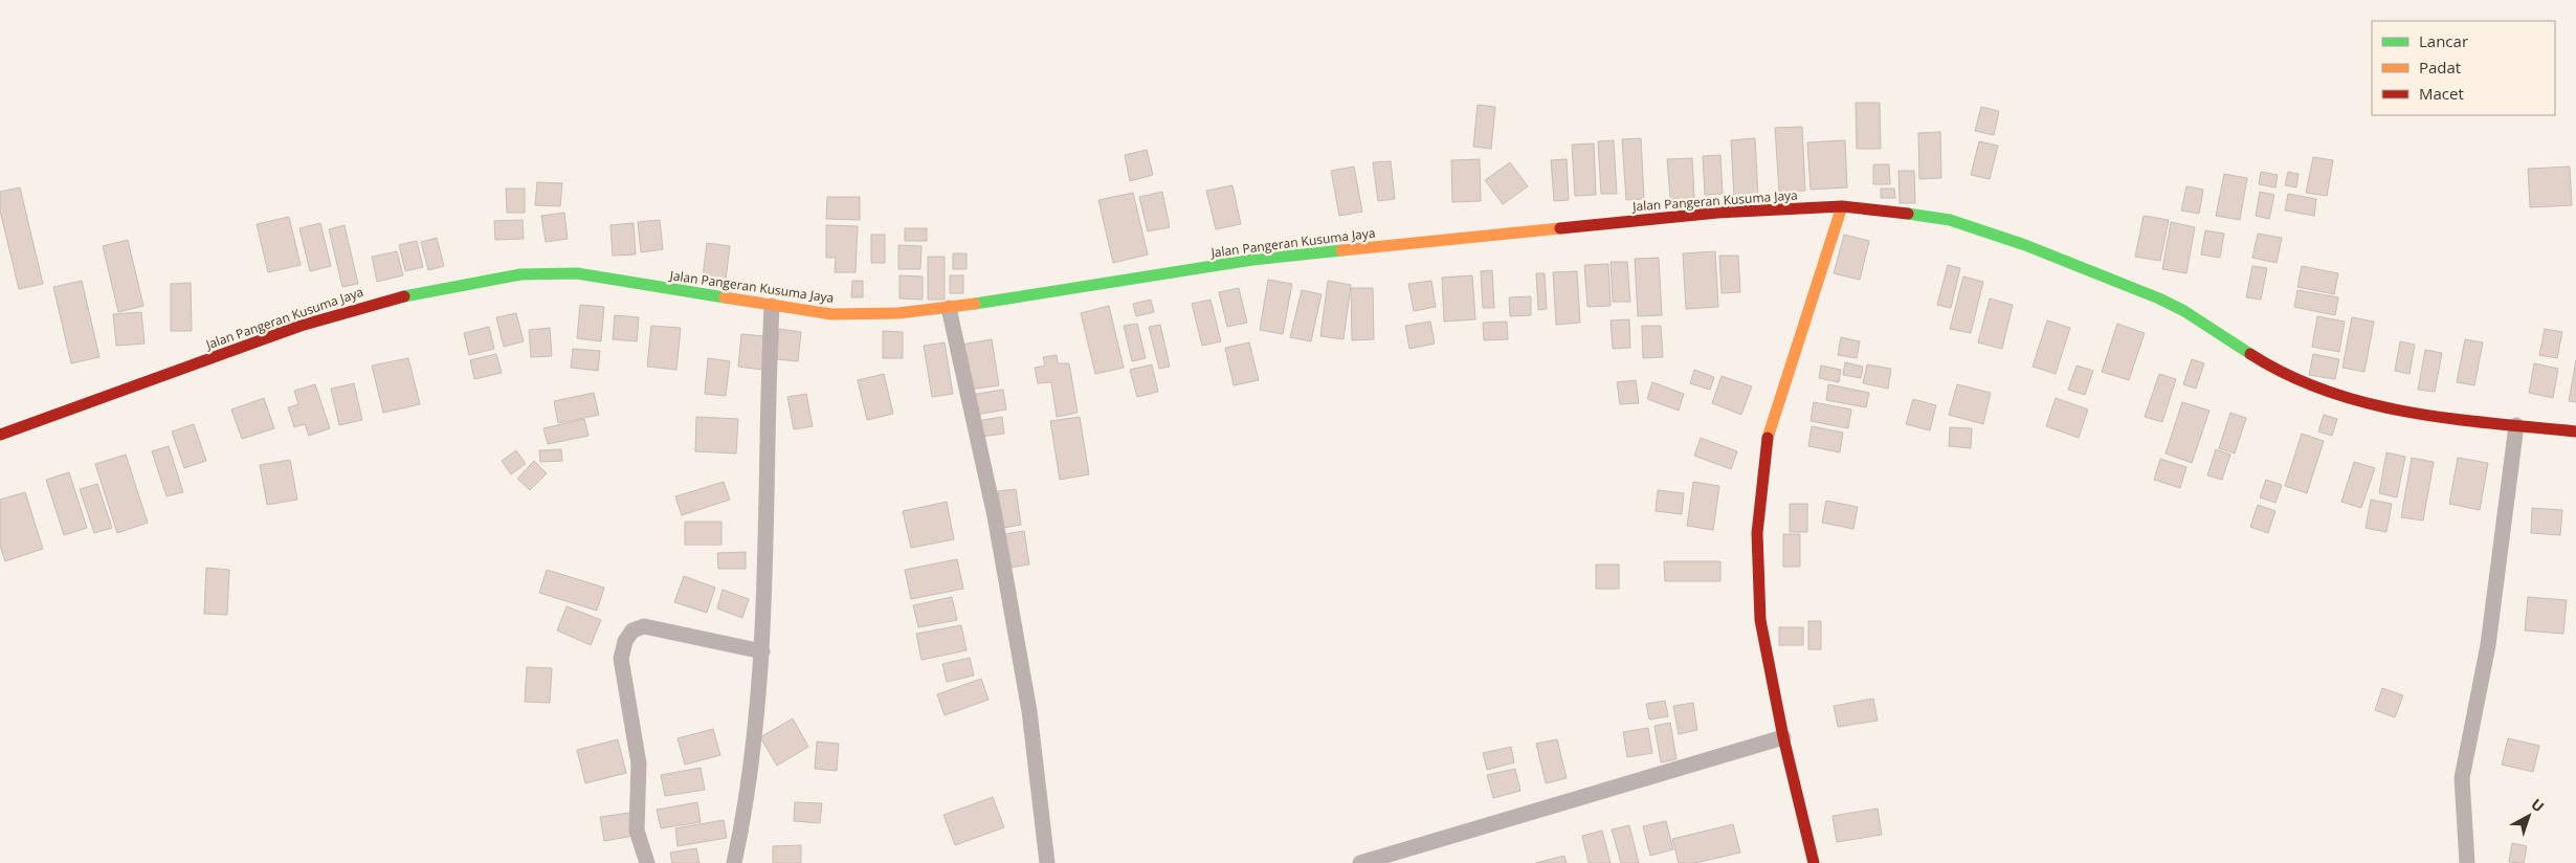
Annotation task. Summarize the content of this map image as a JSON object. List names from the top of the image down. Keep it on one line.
{"streets":{"street":["Jalan Pangeran Kusuma Jaya"]},"legend":["Lancar","Padat","Macet"],"north":"top right"}
